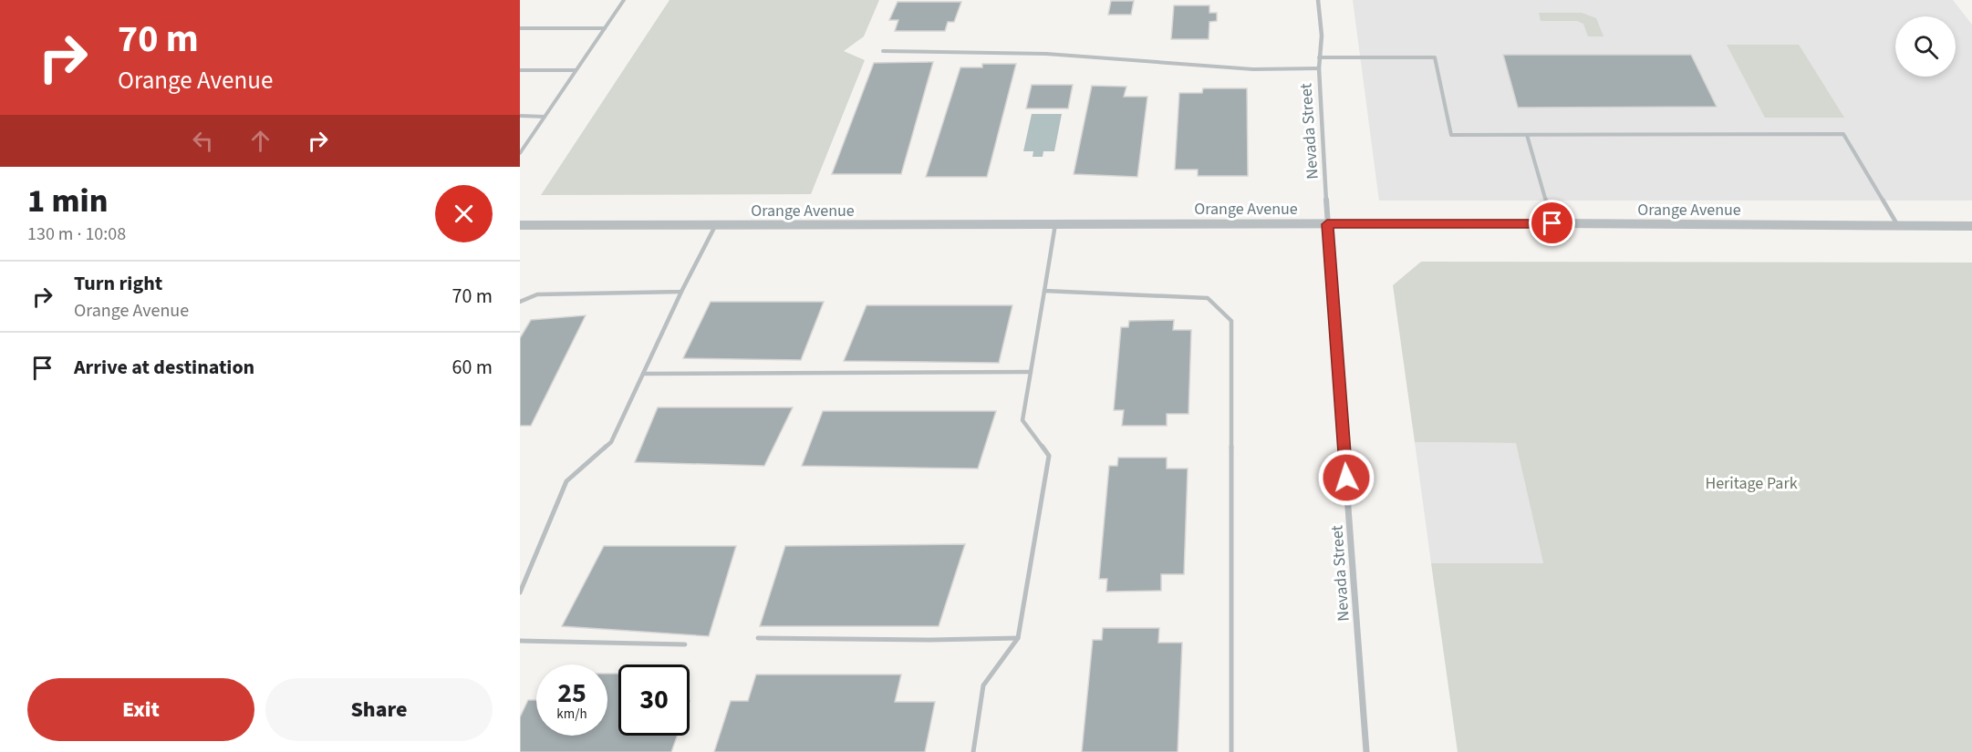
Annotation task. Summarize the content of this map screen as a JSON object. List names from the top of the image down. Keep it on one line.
{"streets":{"street":["Nevada Street","Orange Avenue"]},"crossings":[["Nevada Street","Orange Avenue"]],"parks":["Heritage Park"],"page":{"turn":["70 m","Orange Avenue"],"heading":["1 min","130 m · 10:08"],"list":[{"name":"Turn right","note":"Orange Avenue","value":"70 m"},{"name":"Arrive at destination","value":"60 m"}],"speed":"25 km/h","limit":"30","buttons":["Exit","Share"]}}
